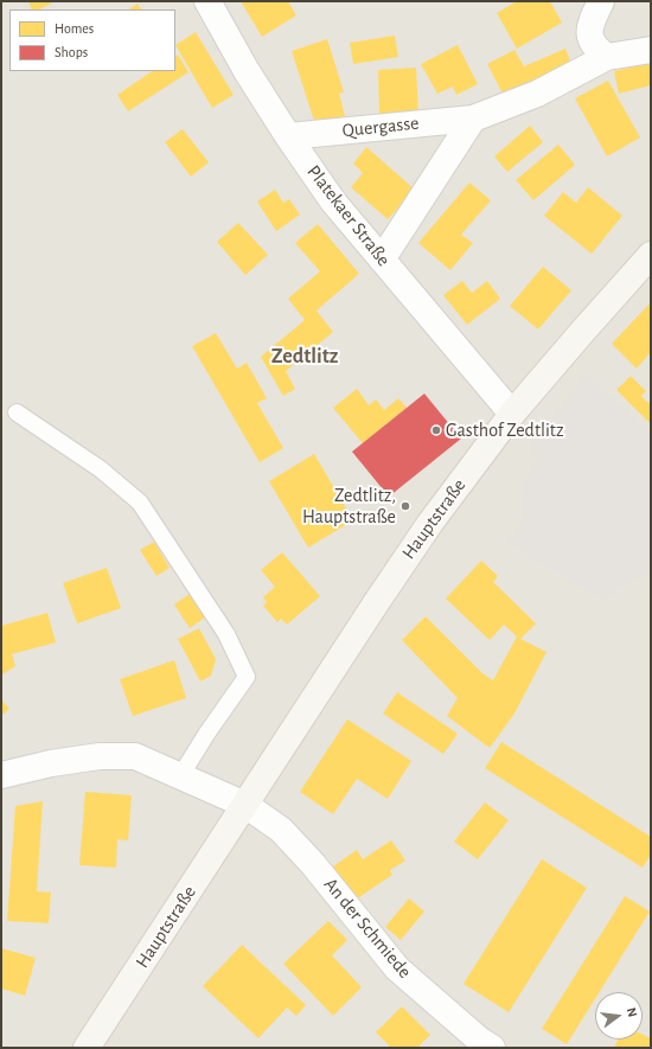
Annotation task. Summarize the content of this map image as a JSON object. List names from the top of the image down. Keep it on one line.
{"streets":{"main road":["Hauptstraße"],"street":["Quergasse","Platekaer Straße","An der Schmiede"]},"crossings":[["Quergasse","Platekaer Straße"],["Platekaer Straße","Hauptstraße"],["Hauptstraße","An der Schmiede"]],"districts":["Zedtlitz"],"places":["Gasthof Zedtlitz","Zedtlitz, Hauptstraße"],"legend":["Homes","Shops"],"north":"right"}
